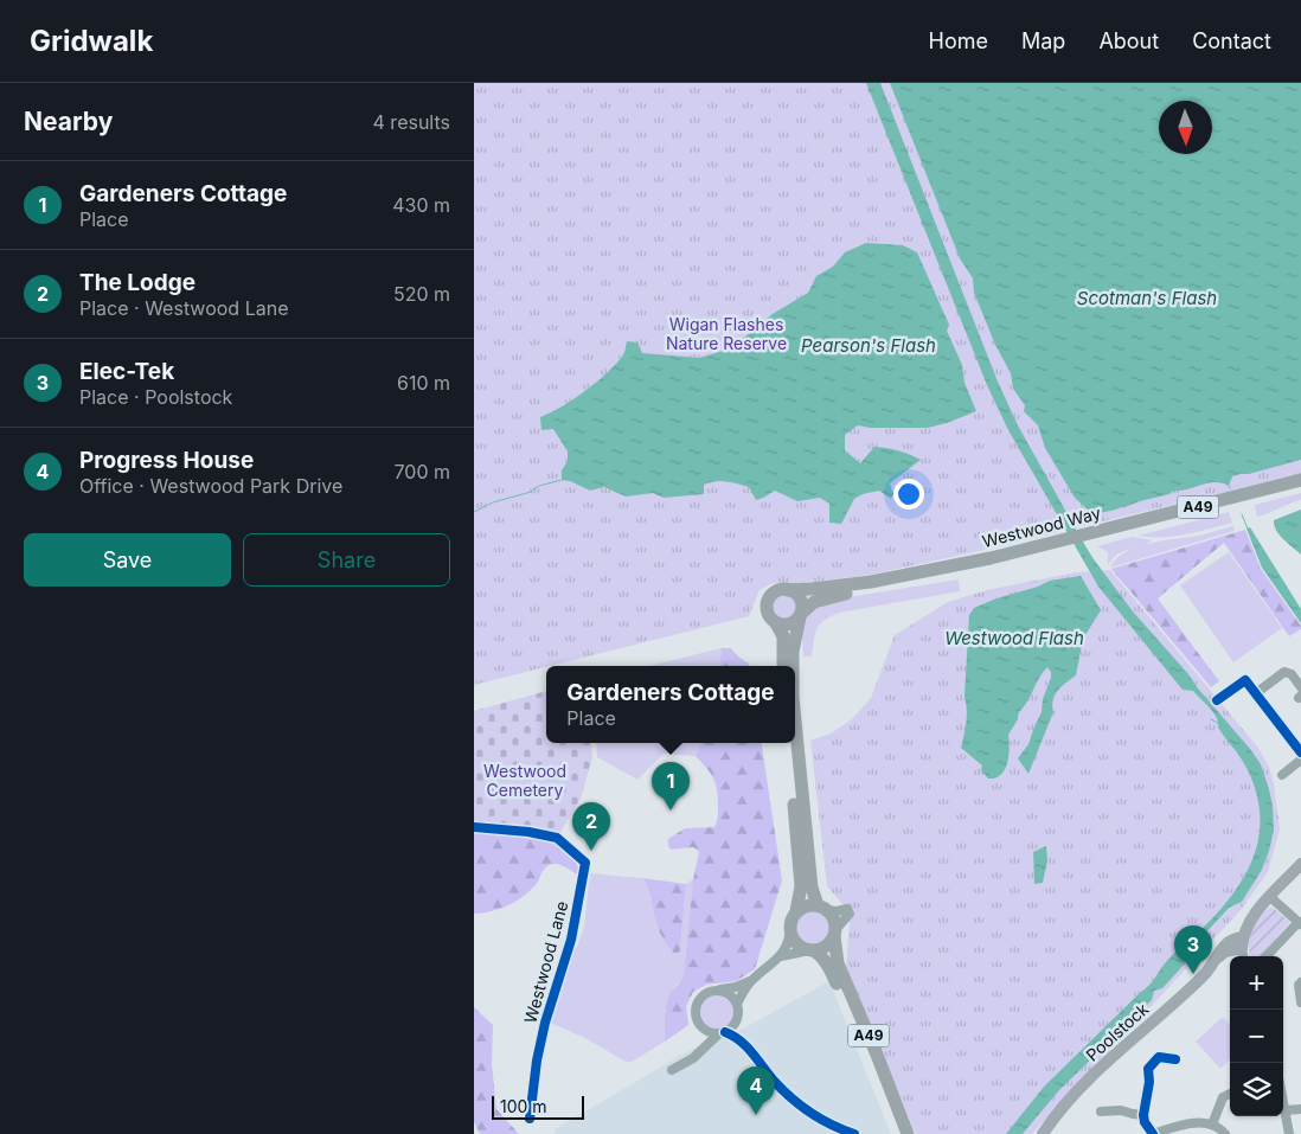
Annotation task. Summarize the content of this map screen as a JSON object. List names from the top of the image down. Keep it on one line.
{"streets":{"highway":["A49","Westwood Way"],"main road":["Poolstock"],"street":["Westwood Lane"]},"crossings":[["A49","Westwood Way"]],"water":["Scotman's Flash","Pearson's Flash","Westwood Flash"],"parks":["Wigan Flashes Nature Reserve","Westwood Cemetery"],"scale_bar":"100 m","north":"bottom","page":{"header":"Gridwalk","nav":["Home","Map","About","Contact"],"heading":["Nearby","4 results"],"list":[{"mark":"1","name":"Gardeners Cottage","note":"Place","value":"430 m"},{"mark":"2","name":"The Lodge","note":"Place · Westwood Lane","value":"520 m"},{"mark":"3","name":"Elec-Tek","note":"Place · Poolstock","value":"610 m"},{"mark":"4","name":"Progress House","note":"Office · Westwood Park Drive","value":"700 m"}],"buttons":["Save","Share"],"popup":["Gardeners Cottage","Place"],"pins":["1","2","3","4"],"map_buttons":["+","−"],"scale":"100 m"}}
